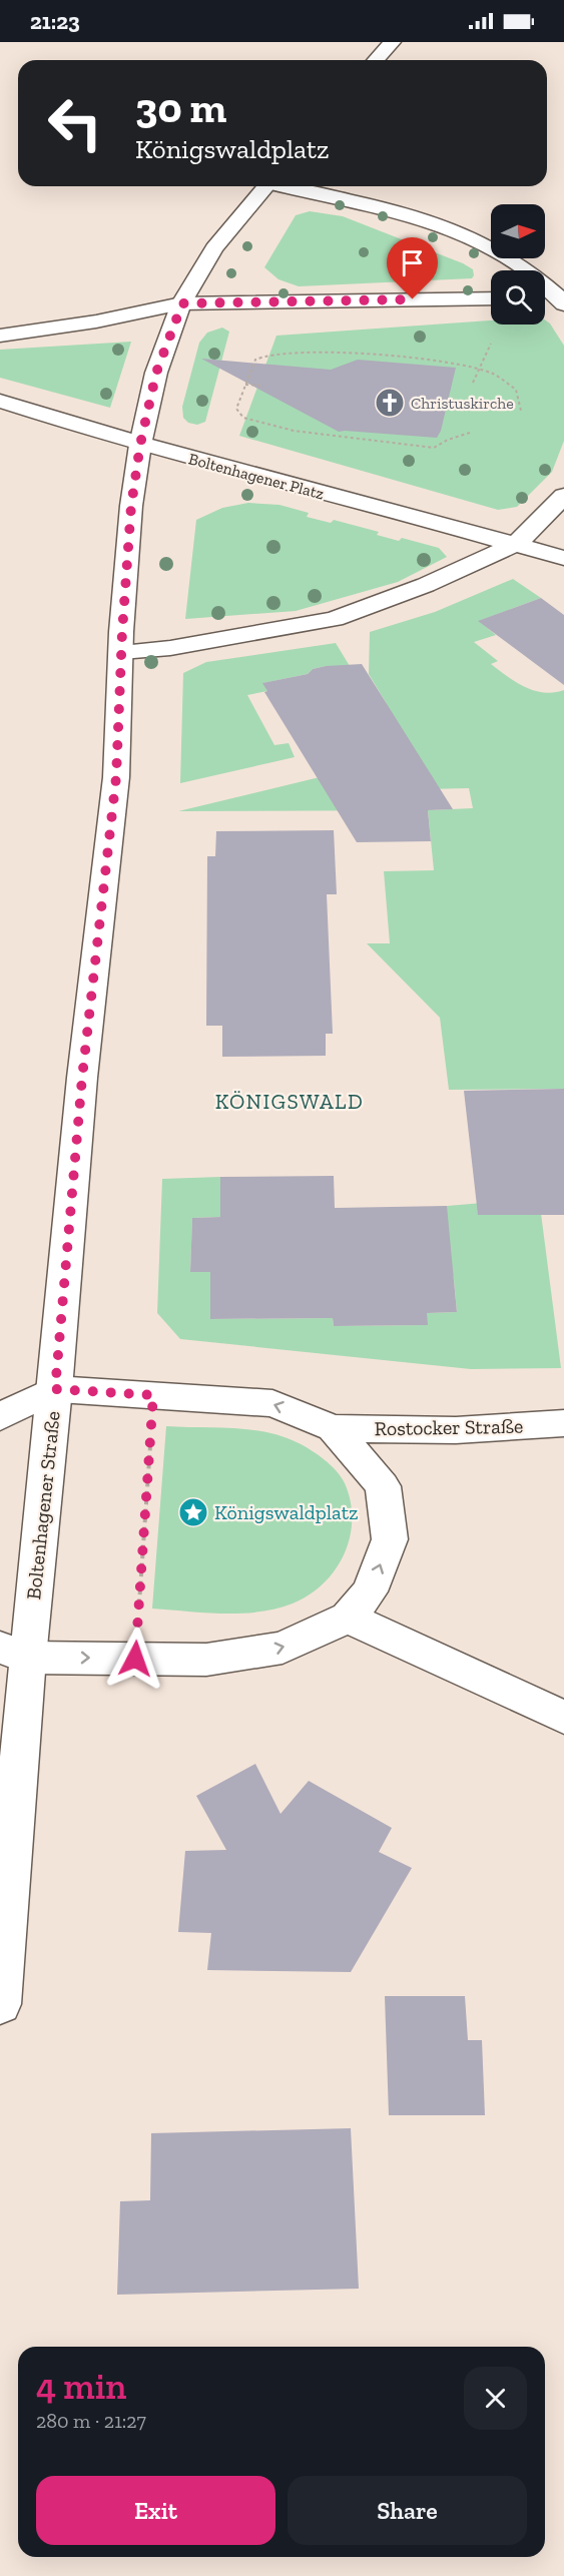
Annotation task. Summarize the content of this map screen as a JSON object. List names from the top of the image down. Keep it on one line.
{"streets":{"street":["Boltenhagener Platz","Rostocker Straße","Boltenhagener Straße"]},"crossings":[["Boltenhagener Platz","Boltenhagener Straße"]],"districts":["KÖNIGSWALD"],"places":{"church":["Christuskirche"],"place":["Königswaldplatz"]},"north":"right","page":{"status":"21:23","turn":["30 m","Königswaldplatz"],"heading":["4 min","280 m · 21:27"],"buttons":["Exit","Share"]}}
